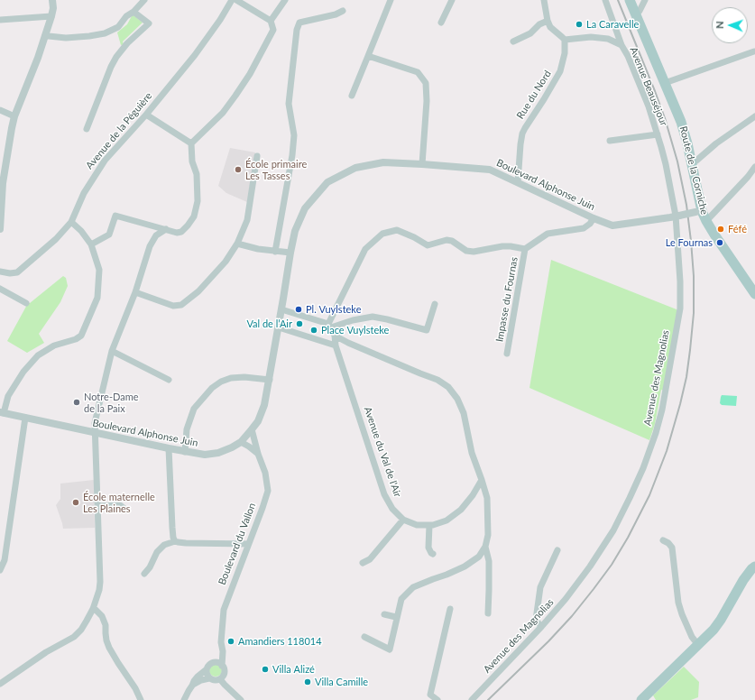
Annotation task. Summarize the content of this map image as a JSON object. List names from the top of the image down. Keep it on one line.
{"streets":{"main road":["Route de la Corniche"],"street":["Avenue Beauséjour","Rue du Nord","Avenue de la Péguière","Boulevard Alphonse Juin","Impasse du Fournas","Avenue des Magnolias","Avenue du Val de l'Air","Boulevard du Vallon"]},"crossings":[["Avenue Beauséjour","Rue du Nord"],["Avenue Beauséjour","Boulevard Alphonse Juin"],["Avenue Beauséjour","Avenue des Magnolias"],["Rue du Nord","Boulevard Alphonse Juin"],["Route de la Corniche","Boulevard Alphonse Juin"],["Boulevard Alphonse Juin","Avenue des Magnolias"],["Boulevard Alphonse Juin","Boulevard du Vallon"]],"places":["La Caravelle","École primaire Les Tasses","Féfé","Le Fournas","Pl. Vuylsteke","Val de l’Air","Place Vuylsteke","Notre-Dame de la Paix","École maternelle Les Plaines","Amandiers 118014","Villa Alizé","Villa Camille"],"north":"left"}
